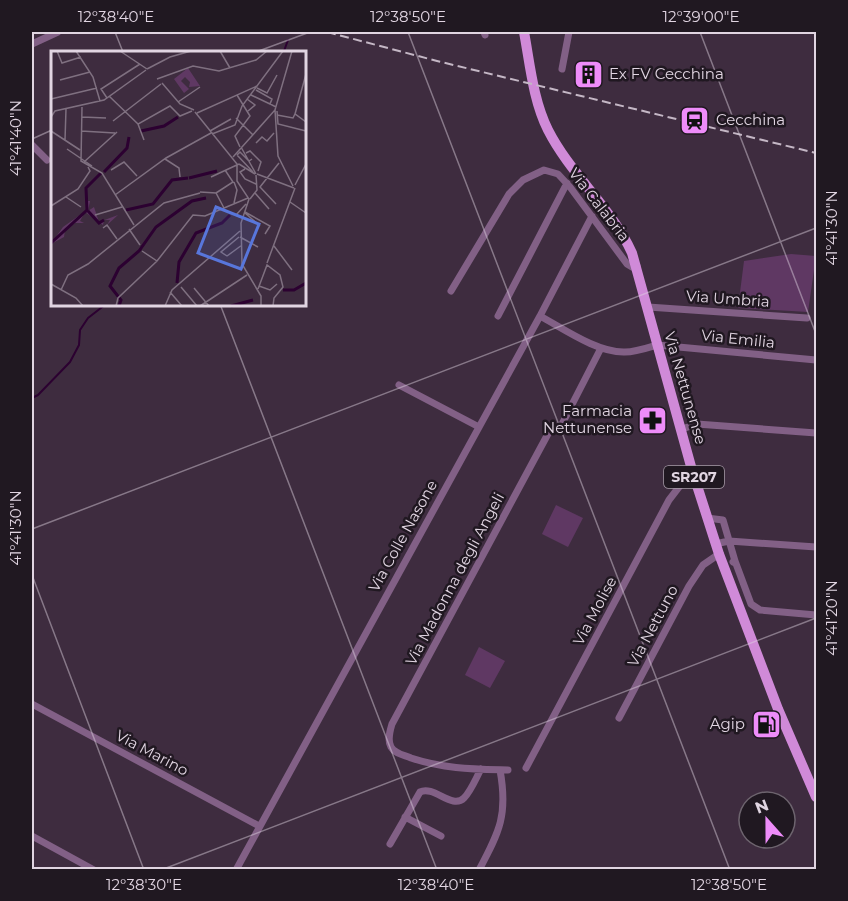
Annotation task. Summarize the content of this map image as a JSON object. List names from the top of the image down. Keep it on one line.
{"streets":{"main road":["Via Nettunense","SR207"],"street":["Via Calabria","Via Umbria","Via Emilia","Via Colle Nasone","Via Madonna degli Angeli","Via Molise","Via Nettuno","Via Marino"]},"crossings":[["Via Calabria","Via Nettunense"],["Via Calabria","Via Colle Nasone"],["Via Umbria","Via Nettunense"],["Via Emilia","Via Nettunense"],["Via Nettunense","Via Molise"],["Via Nettunense","Via Nettuno"],["Via Colle Nasone","Via Marino"]],"places":{"building":["Ex FV Cecchina"],"station":["Cecchina"],"pharmacy":["Farmacia Nettunense"],"fuel station":["Agip"]},"north":"top","coordinates":["12°38'40\"E","12°38'50\"E","12°39'00\"E","41°41'40\"N","41°41'30\"N","41°41'20\"N","12°38'30\"E"]}
